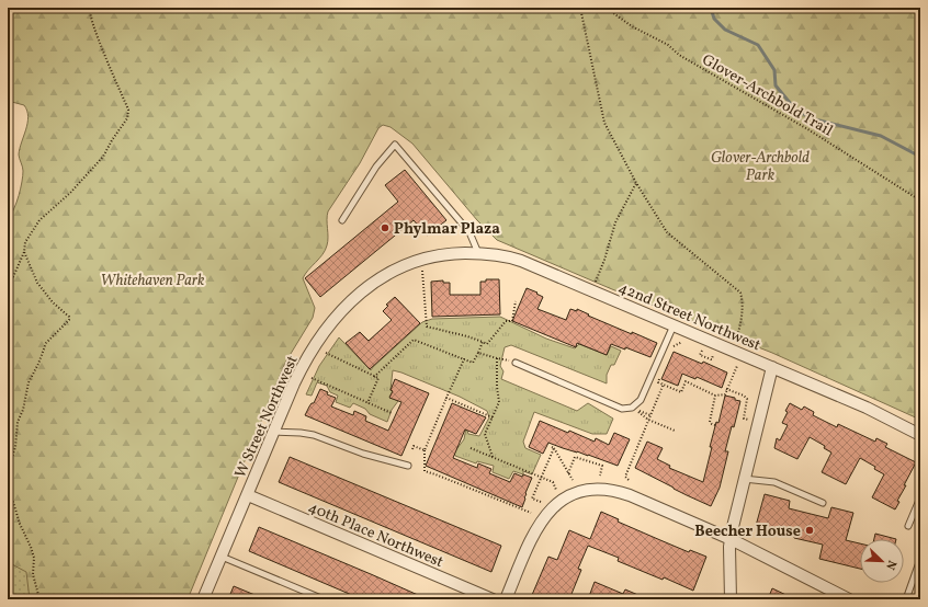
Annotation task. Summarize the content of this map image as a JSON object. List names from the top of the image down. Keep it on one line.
{"streets":{"street":["42nd Street Northwest","W Street Northwest","40th Place Northwest"],"path":["Glover-Archbold Trail"]},"crossings":[["42nd Street Northwest","W Street Northwest"],["W Street Northwest","40th Place Northwest"]],"parks":["Glover-Archbold Park","Whitehaven Park"],"places":["Phylmar Plaza","Beecher House"],"north":"bottom right"}
